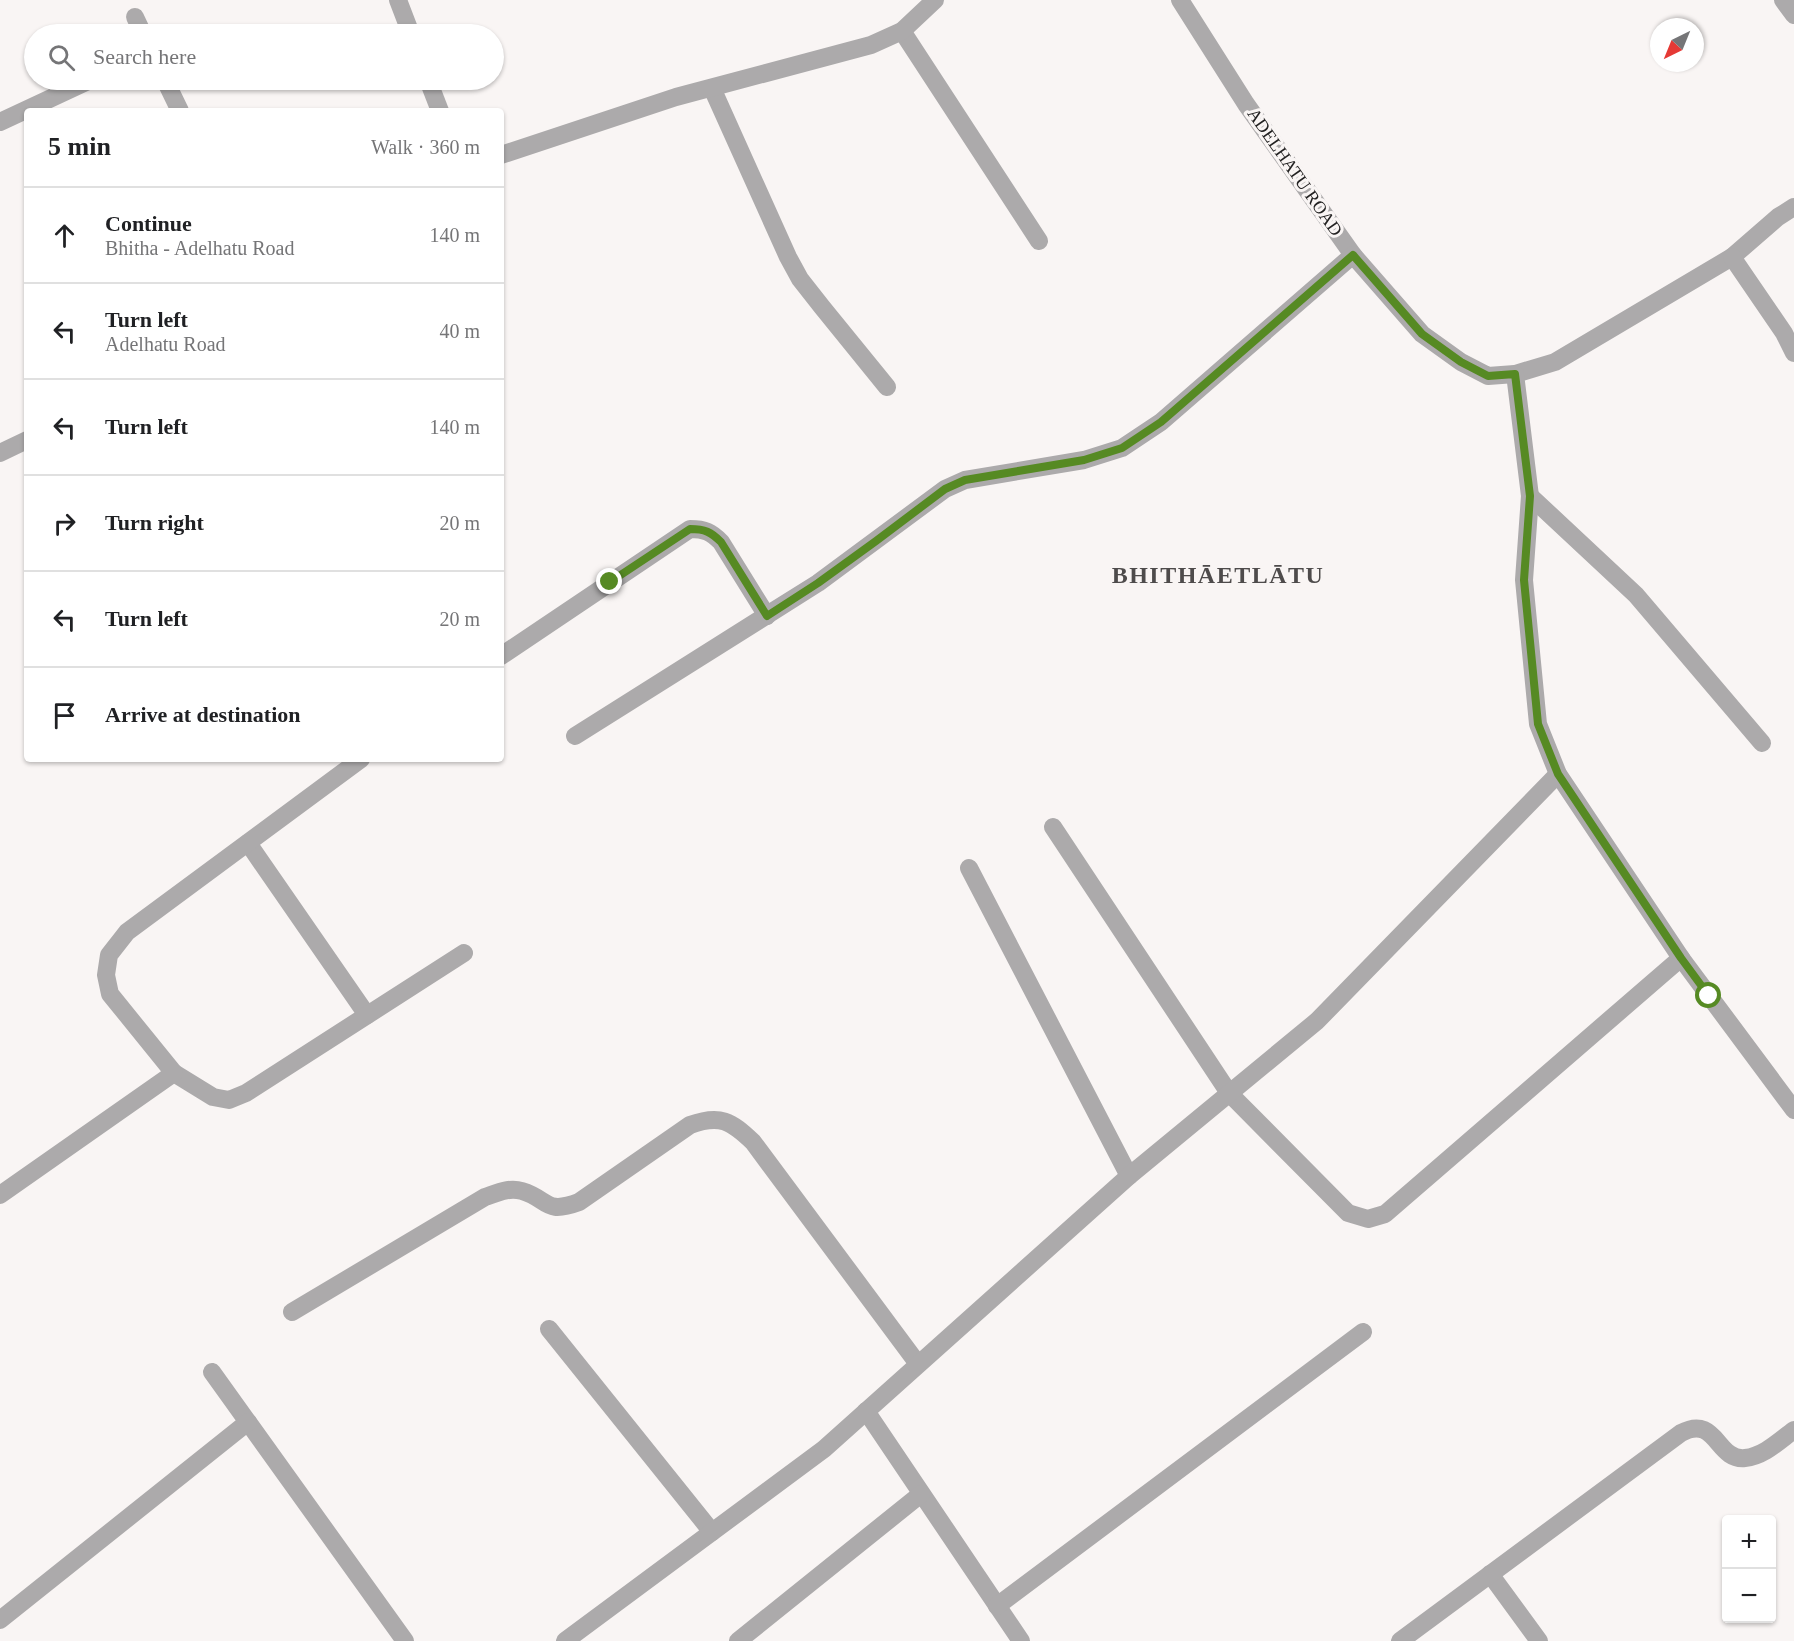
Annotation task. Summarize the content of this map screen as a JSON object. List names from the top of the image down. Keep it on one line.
{"streets":{"street":["ADELHATU ROAD"]},"districts":["BHITHĀETLĀTU"],"north":"bottom left","page":{"search":"Search here","heading":["5 min","Walk · 360 m"],"list":[["Continue","Bhitha - Adelhatu Road","140 m"],["Turn left","Adelhatu Road","40 m"],["Turn left","140 m"],["Turn right","20 m"],["Turn left","20 m"],"Arrive at destination"],"map_buttons":["+","−"]}}
